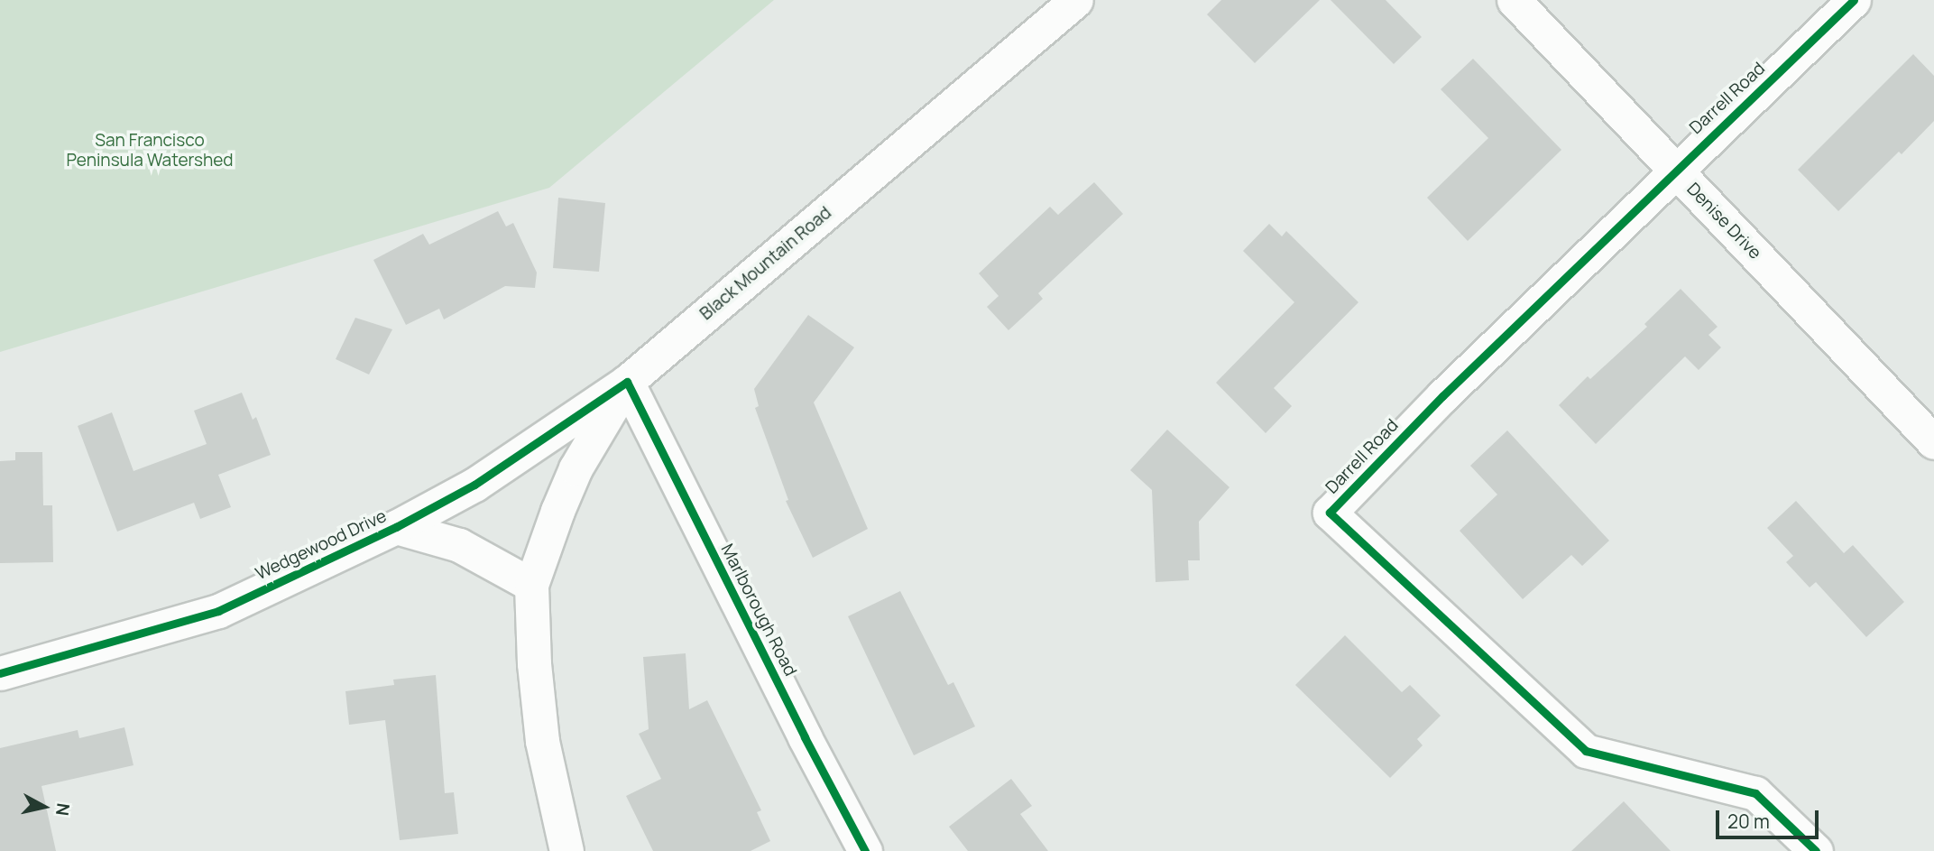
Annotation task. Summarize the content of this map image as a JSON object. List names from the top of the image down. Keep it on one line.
{"streets":{"street":["Darrell Road","Denise Drive","Black Mountain Road","Wedgewood Drive","Marlborough Road"]},"crossings":[["Darrell Road","Denise Drive"],["Black Mountain Road","Wedgewood Drive"],["Black Mountain Road","Marlborough Road"],["Wedgewood Drive","Marlborough Road"]],"parks":["San Francisco Peninsula Watershed"],"scale_bar":"20 m","north":"right"}
